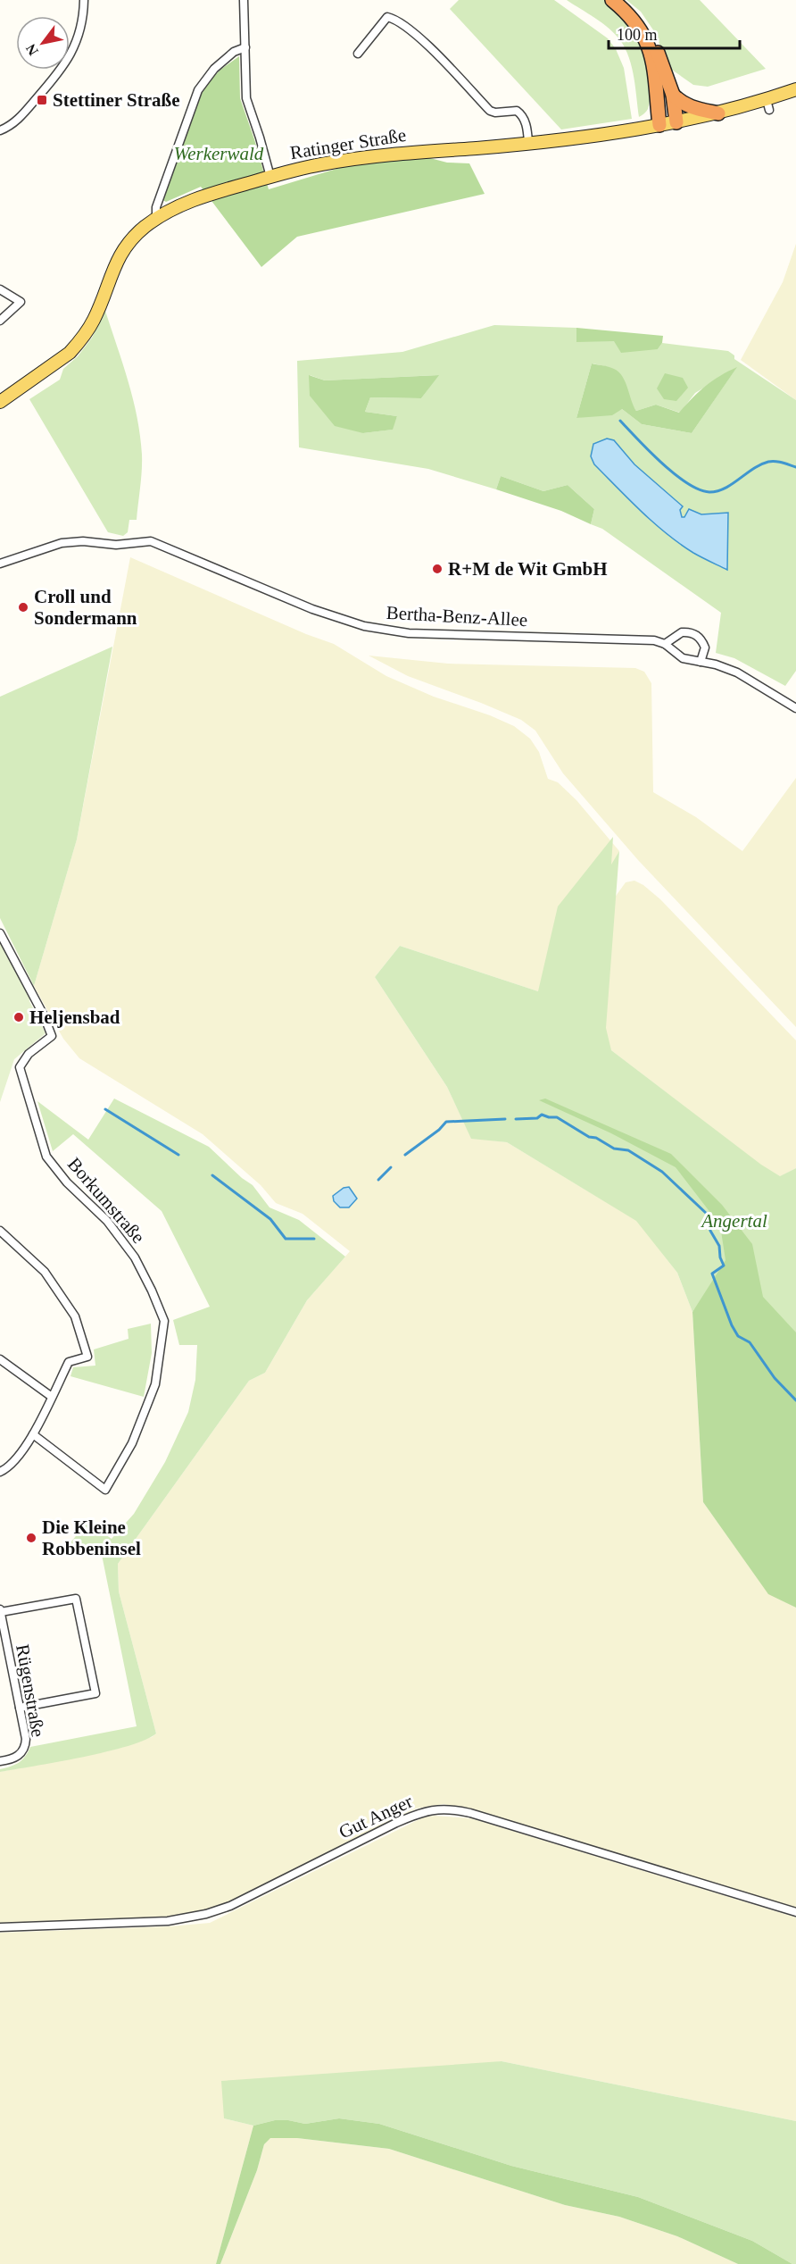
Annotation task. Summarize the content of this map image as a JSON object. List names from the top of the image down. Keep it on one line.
{"streets":{"main road":["Ratinger Straße"],"street":["Bertha-Benz-Allee","Borkumstraße","Rügenstraße","Gut Anger"]},"parks":["Werkerwald","Angertal"],"places":{"transit":["Stettiner Straße"],"other":["R+M de Wit GmbH","Croll und Sondermann","Heljensbad","Die Kleine Robbeninsel"]},"scale_bar":"100 m","north":"bottom left"}
